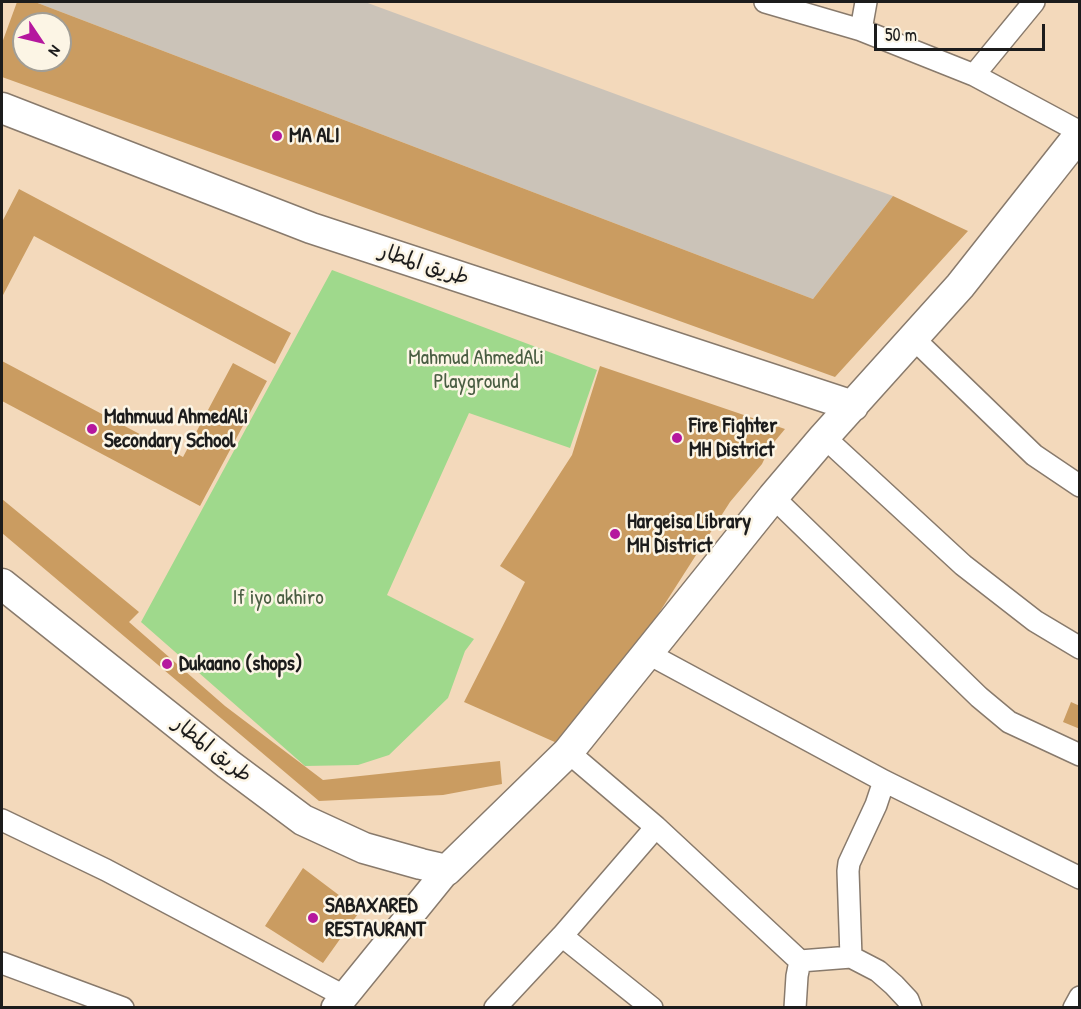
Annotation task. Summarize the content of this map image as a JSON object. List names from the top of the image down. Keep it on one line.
{"streets":{"main road":["طريق المطار"]},"parks":["Mahmud AhmedAli Playground","If iyo akhiro"],"places":["MA ALI","Mahmuud AhmedAli Secondary School","Fire Fighter MH District","Hargeisa Library MH District","Dukaano (shops)","SABAXARED RESTAURANT"],"scale_bar":"50 m","north":"bottom right"}
